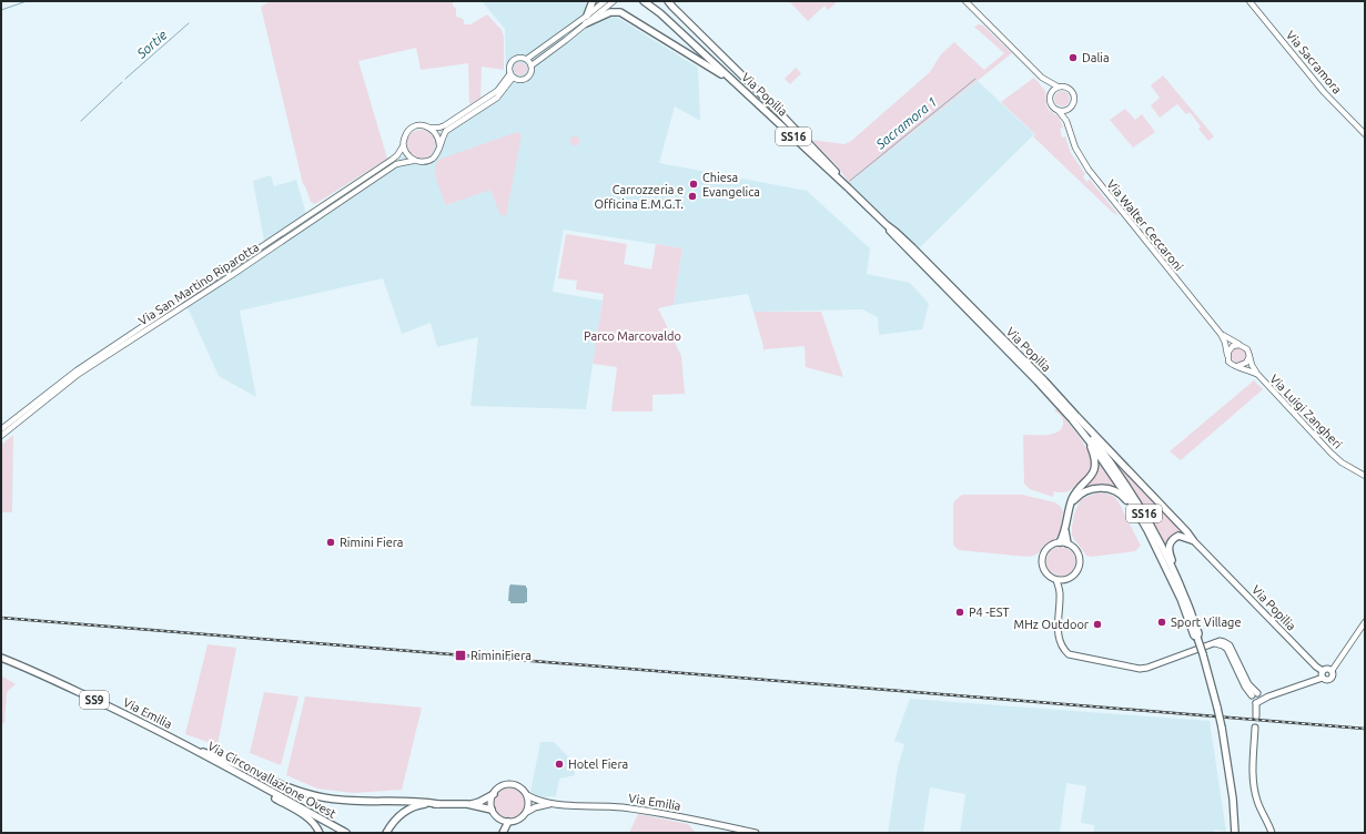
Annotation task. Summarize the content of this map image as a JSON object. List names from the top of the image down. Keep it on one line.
{"streets":{"main road":["Via Popilia","SS16","SS9","Via Emilia","Via Circonvallazione Ovest"],"street":["Via Sacramora","Via Walter Ceccaroni","Via San Martino Riparotta","Via Luigi Zangheri"]},"crossings":[["Via Popilia","SS16"],["Via Walter Ceccaroni","Via Luigi Zangheri"],["Via Emilia","Via Circonvallazione Ovest"]],"water":["Sortie","Sacramora 1"],"parks":["Parco Marcovaldo"],"places":{"other":["Dalia","Chiesa Evangelica","Carrozzeria e Officina E.M.G.T.","Rimini Fiera","P4 -EST","Sport Village","MHz Outdoor","Hotel Fiera"],"transit":["RiminiFiera"]}}
